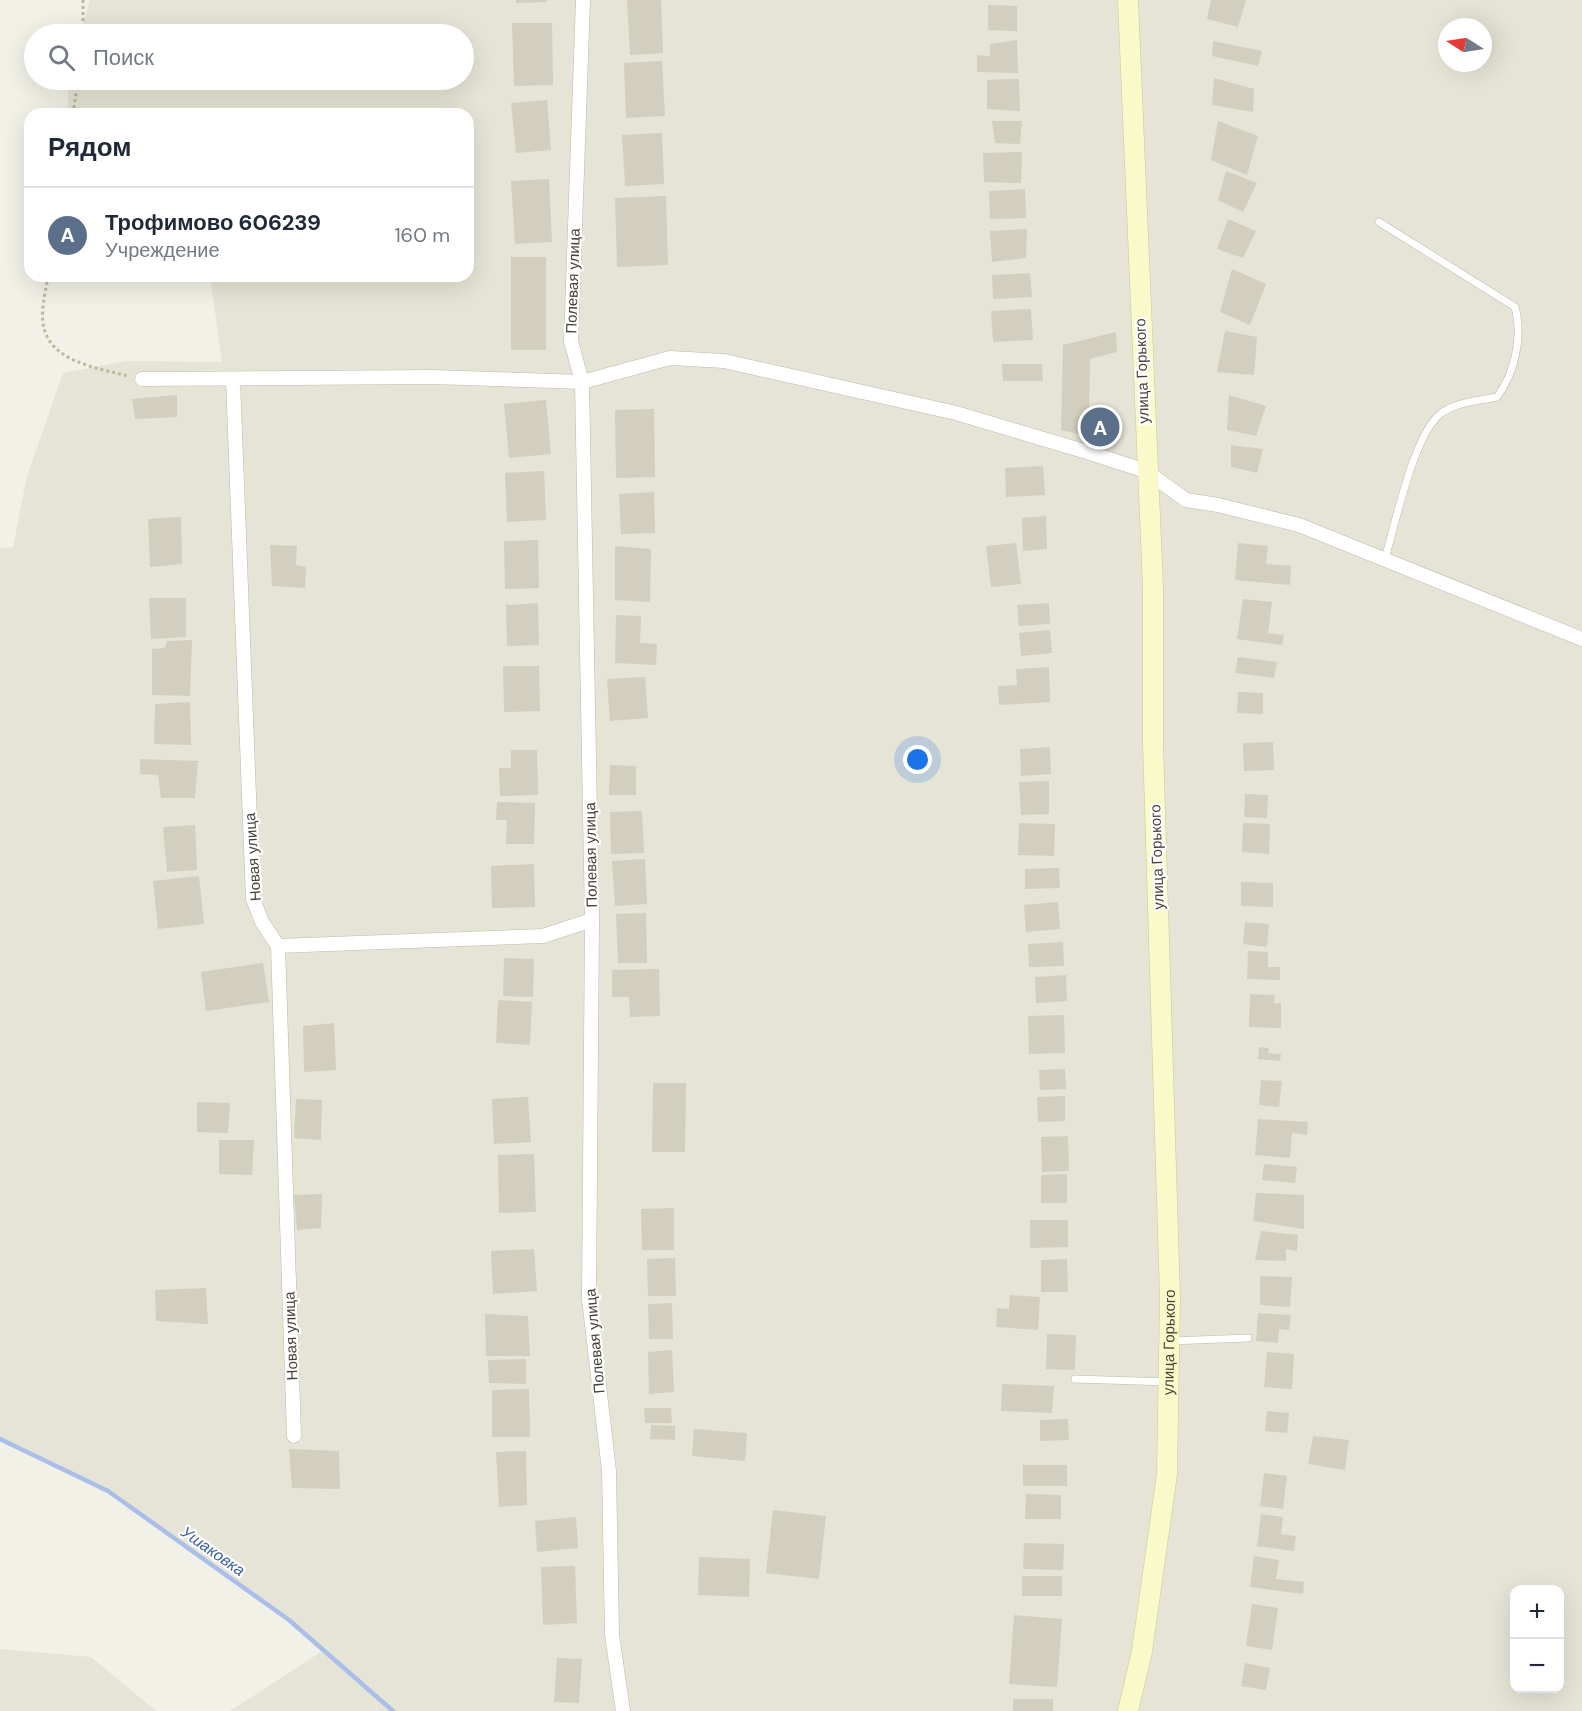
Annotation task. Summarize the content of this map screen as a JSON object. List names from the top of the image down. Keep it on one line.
{"streets":{"main road":["улица Горького"],"street":["Полевая улица","Новая улица"]},"water":["Ушаковка"],"north":"left","page":{"search":"Поиск","heading":"Рядом","list":[{"mark":"A","name":"Трофимово 606239","note":"Учреждение","value":"160 m"}],"pins":"A","map_buttons":["+","−"]}}
